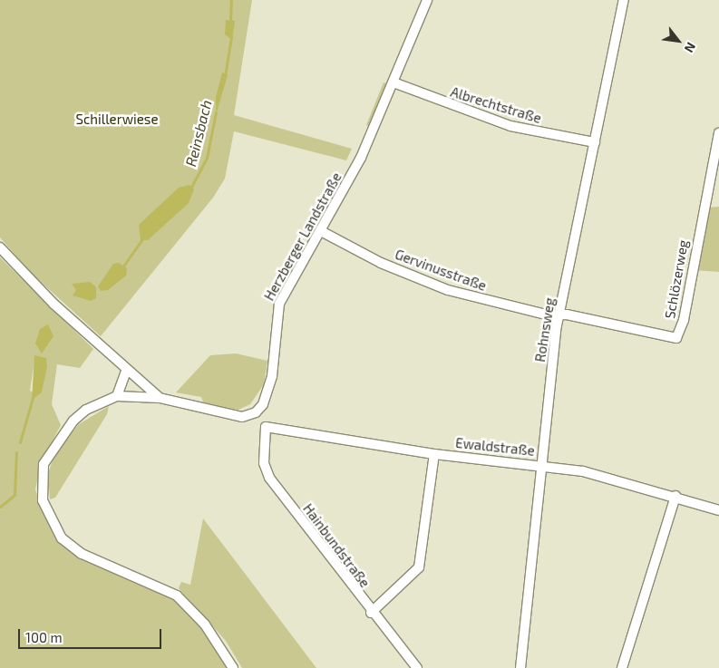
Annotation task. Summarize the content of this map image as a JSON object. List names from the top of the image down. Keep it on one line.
{"streets":{"street":["Albrechtstraße","Herzberger Landstraße","Gervinusstraße","Schlözerweg","Rohnsweg","Ewaldstraße","Hainbundstraße"]},"crossings":[["Albrechtstraße","Herzberger Landstraße"],["Albrechtstraße","Rohnsweg"],["Herzberger Landstraße","Gervinusstraße"],["Gervinusstraße","Schlözerweg"],["Gervinusstraße","Rohnsweg"],["Schlözerweg","Rohnsweg"],["Rohnsweg","Ewaldstraße"],["Ewaldstraße","Hainbundstraße"]],"water":["Reinsbach"],"parks":["Schillerwiese"],"scale_bar":"100 m","north":"bottom right"}
